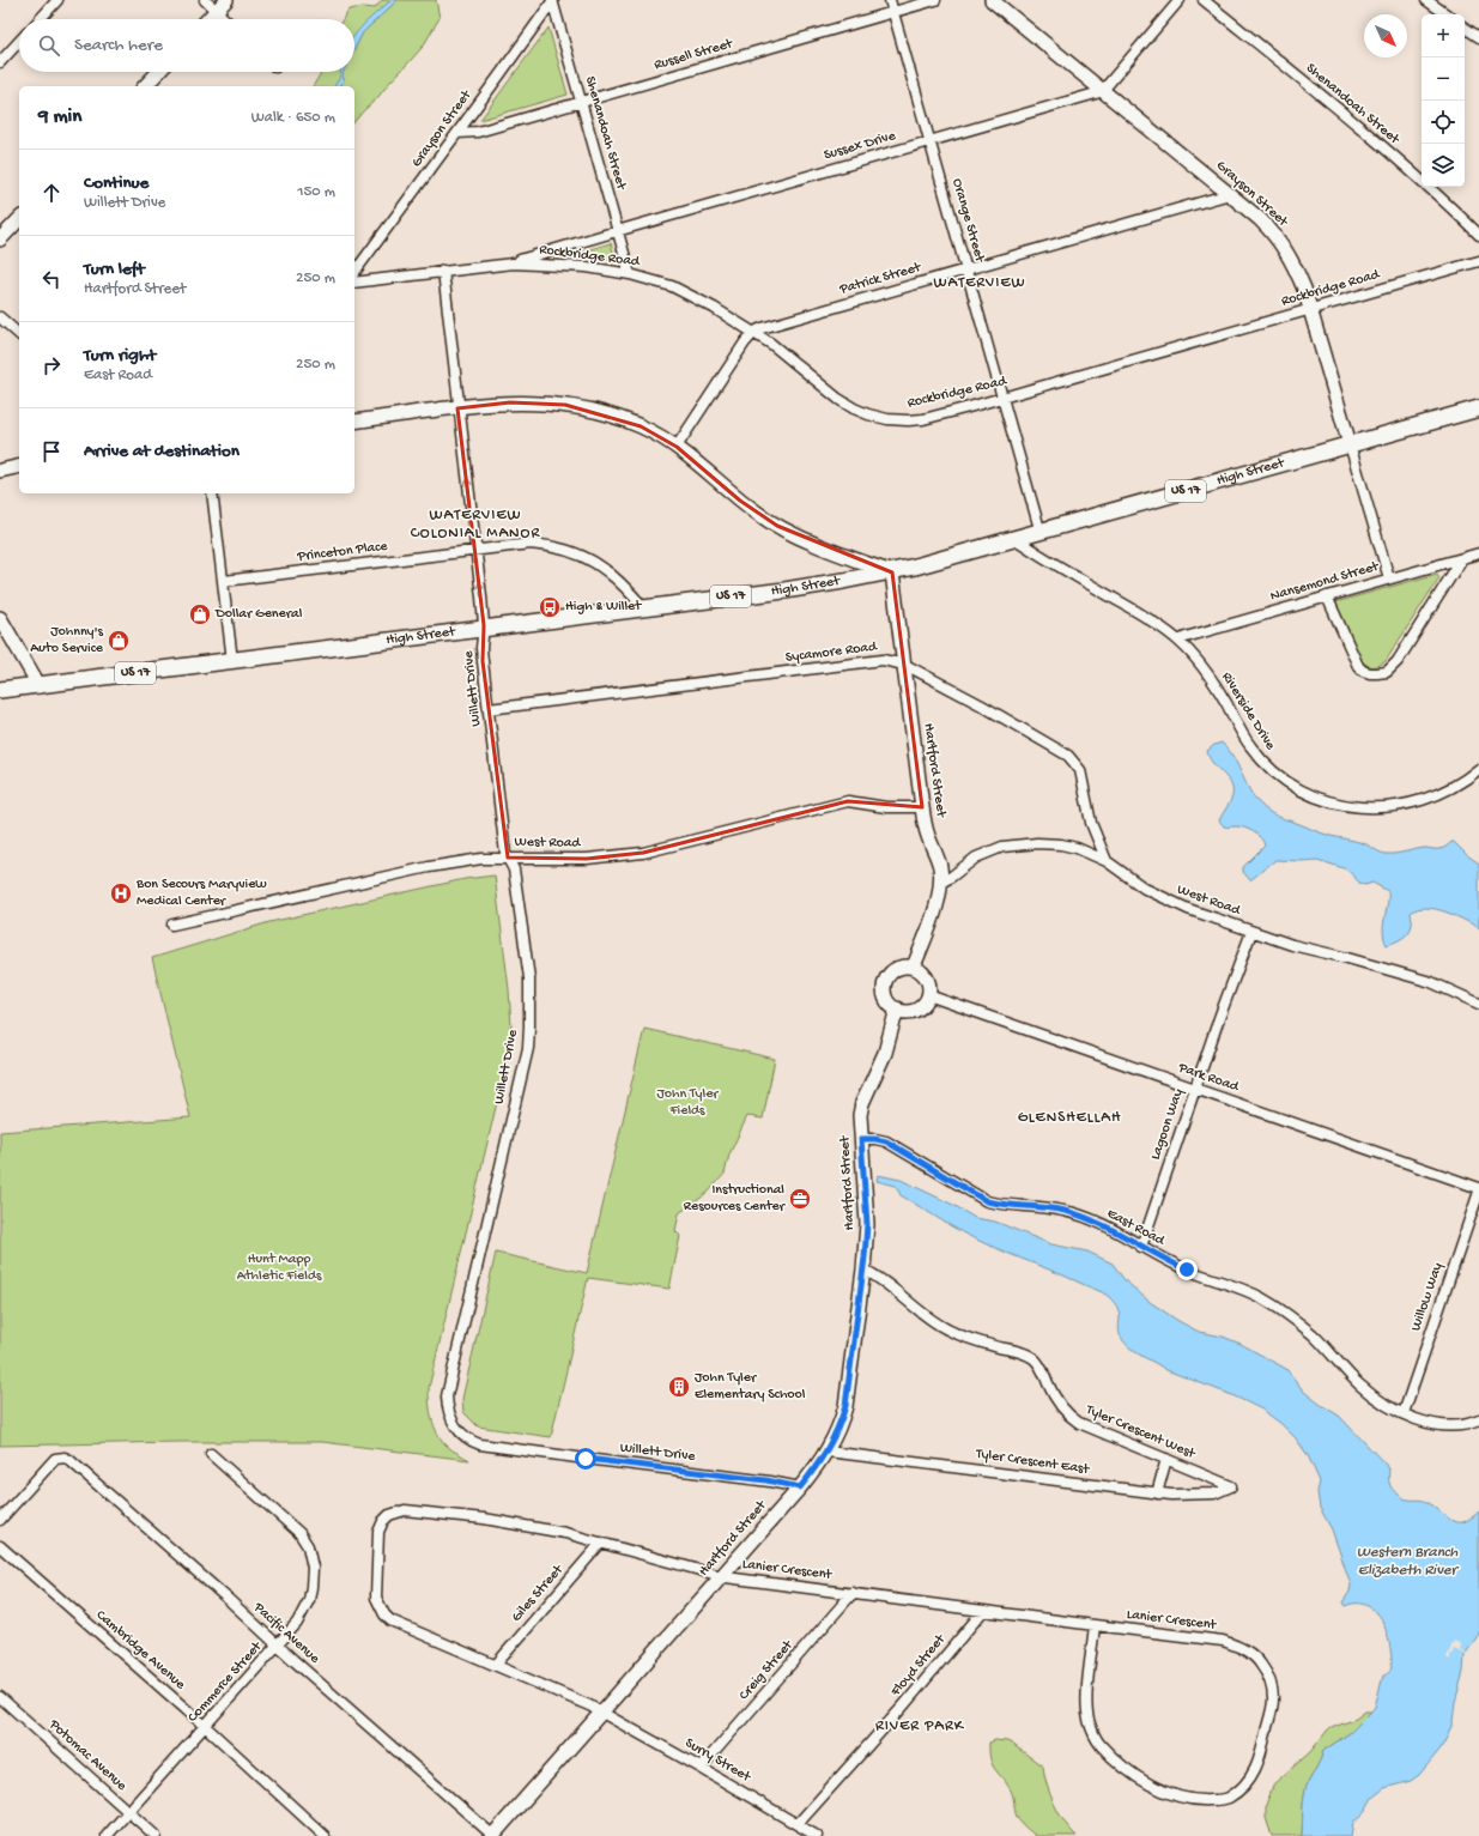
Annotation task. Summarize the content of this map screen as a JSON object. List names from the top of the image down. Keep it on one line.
{"streets":{"main road":["High Street","US 17"],"street":["Russell Street","Shenandoah Street","Grayson Street","Sussex Drive","Orange Street","Rockbridge Road","Patrick Street","Princeton Place","Nansemond Street","Sycamore Road","Willett Drive","Riverside Drive","Hartford Street","West Road","Park Road","Lagoon Way","East Road","Willow Way","Tyler Crescent West","Tyler Crescent East","Lanier Crescent","Giles Street","Pacific Avenue","Cambridge Avenue","Floyd Street","Creig Street","Commerce Street","Potomac Avenue","Surry Street"]},"crossings":[["Russell Street","Shenandoah Street"],["Russell Street","Grayson Street"],["Russell Street","Orange Street"],["Shenandoah Street","Grayson Street"],["Shenandoah Street","Sussex Drive"],["Shenandoah Street","Rockbridge Road"],["Grayson Street","Sussex Drive"],["Grayson Street","Rockbridge Road"],["Grayson Street","Patrick Street"],["Grayson Street","High Street"],["Grayson Street","Nansemond Street"],["Sussex Drive","Orange Street"],["Sussex Drive","Rockbridge Road"],["Orange Street","Rockbridge Road"],["Orange Street","Patrick Street"],["Orange Street","High Street"],["Rockbridge Road","Patrick Street"],["Rockbridge Road","Willett Drive"],["High Street","Princeton Place"],["High Street","Willett Drive"],["High Street","Riverside Drive"],["High Street","Hartford Street"],["Princeton Place","Willett Drive"],["Nansemond Street","Riverside Drive"],["Sycamore Road","Willett Drive"],["Sycamore Road","Hartford Street"],["Sycamore Road","West Road"],["Willett Drive","Hartford Street"],["Willett Drive","West Road"],["Hartford Street","West Road"],["Hartford Street","Park Road"],["Hartford Street","East Road"],["Hartford Street","Tyler Crescent West"],["Hartford Street","Tyler Crescent East"],["Hartford Street","Lanier Crescent"],["Hartford Street","Pacific Avenue"],["Hartford Street","Surry Street"],["West Road","Lagoon Way"],["Park Road","Lagoon Way"],["Lagoon Way","East Road"],["East Road","Willow Way"],["Tyler Crescent West","Tyler Crescent East"],["Lanier Crescent","Giles Street"],["Lanier Crescent","Floyd Street"],["Lanier Crescent","Creig Street"],["Lanier Crescent","Surry Street"],["Pacific Avenue","Commerce Street"],["Cambridge Avenue","Commerce Street"],["Floyd Street","Surry Street"],["Creig Street","Surry Street"],["Commerce Street","Potomac Avenue"]],"districts":["WATERVIEW","WATERVIEW COLONIAL MANOR","GLENSHELLAH","RIVER PARK"],"water":["Western Branch Elizabeth River"],"parks":["John Tyler Fields","Hunt Mapp Athletic Fields"],"places":{"bus stop":["High & Willet"],"shop":["Dollar General","Johnny's Auto Service"],"hospital":["Bon Secours Maryview Medical Center"],"office":["Instructional Resources Center"],"building":["John Tyler Elementary School"]},"north":"bottom right","page":{"map_buttons":["+","−"],"search":"Search here","heading":["9 min","Walk · 650 m"],"list":[["Continue","Willett Drive","150 m"],["Turn left","Hartford Street","250 m"],["Turn right","East Road","250 m"],"Arrive at destination"]}}
